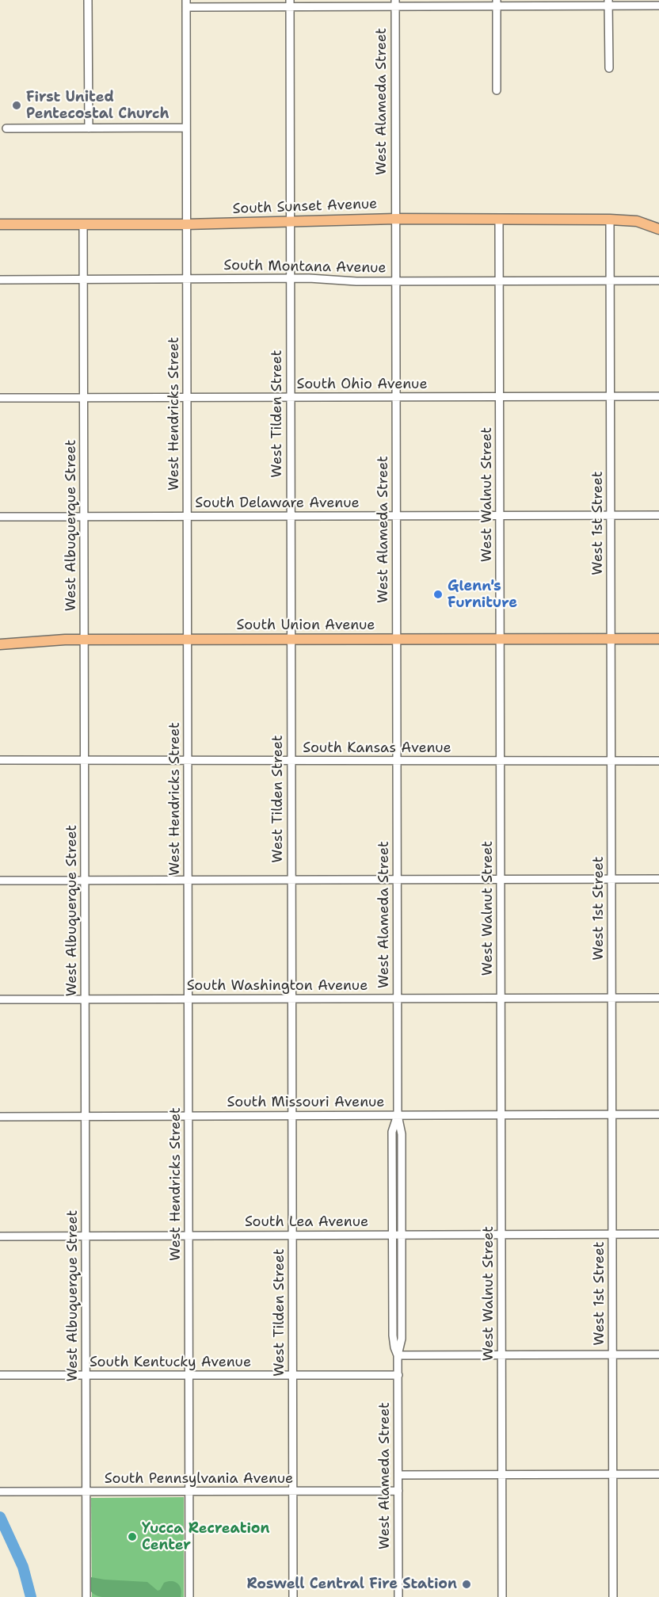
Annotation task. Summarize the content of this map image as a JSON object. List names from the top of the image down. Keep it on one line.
{"streets":{"main road":["South Sunset Avenue","South Union Avenue"],"street":["West Alameda Street","South Montana Avenue","South Ohio Avenue","West Hendricks Street","West Tilden Street","West Walnut Street","South Delaware Avenue","West 1st Street","West Albuquerque Street","South Kansas Avenue","South Washington Avenue","South Missouri Avenue","South Lea Avenue","South Kentucky Avenue","South Pennsylvania Avenue"]},"crossings":[["West Alameda Street","South Sunset Avenue"],["West Alameda Street","South Montana Avenue"],["West Alameda Street","South Ohio Avenue"],["West Alameda Street","South Delaware Avenue"],["West Alameda Street","South Union Avenue"],["West Alameda Street","South Kansas Avenue"],["West Alameda Street","South Washington Avenue"],["West Alameda Street","South Missouri Avenue"],["West Alameda Street","South Lea Avenue"],["West Alameda Street","South Kentucky Avenue"],["West Alameda Street","South Pennsylvania Avenue"],["South Sunset Avenue","West Hendricks Street"],["South Sunset Avenue","West Tilden Street"],["South Sunset Avenue","West Walnut Street"],["South Sunset Avenue","West 1st Street"],["South Sunset Avenue","West Albuquerque Street"],["South Montana Avenue","West Hendricks Street"],["South Montana Avenue","West Tilden Street"],["South Montana Avenue","West Walnut Street"],["South Montana Avenue","West 1st Street"],["South Montana Avenue","West Albuquerque Street"],["South Ohio Avenue","West Hendricks Street"],["South Ohio Avenue","West Tilden Street"],["South Ohio Avenue","West Walnut Street"],["South Ohio Avenue","West 1st Street"],["South Ohio Avenue","West Albuquerque Street"],["West Hendricks Street","South Delaware Avenue"],["West Hendricks Street","South Union Avenue"],["West Hendricks Street","South Kansas Avenue"],["West Hendricks Street","South Washington Avenue"],["West Hendricks Street","South Missouri Avenue"],["West Hendricks Street","South Lea Avenue"],["West Hendricks Street","South Kentucky Avenue"],["West Hendricks Street","South Pennsylvania Avenue"],["West Tilden Street","South Delaware Avenue"],["West Tilden Street","South Union Avenue"],["West Tilden Street","South Kansas Avenue"],["West Tilden Street","South Washington Avenue"],["West Tilden Street","South Missouri Avenue"],["West Tilden Street","South Lea Avenue"],["West Tilden Street","South Kentucky Avenue"],["West Tilden Street","South Pennsylvania Avenue"],["West Walnut Street","South Delaware Avenue"],["West Walnut Street","South Union Avenue"],["West Walnut Street","South Kansas Avenue"],["West Walnut Street","South Washington Avenue"],["West Walnut Street","South Missouri Avenue"],["West Walnut Street","South Lea Avenue"],["South Delaware Avenue","West 1st Street"],["South Delaware Avenue","West Albuquerque Street"],["West 1st Street","South Union Avenue"],["West 1st Street","South Kansas Avenue"],["West 1st Street","South Washington Avenue"],["West 1st Street","South Missouri Avenue"],["West 1st Street","South Lea Avenue"],["West Albuquerque Street","South Union Avenue"],["West Albuquerque Street","South Kansas Avenue"],["West Albuquerque Street","South Washington Avenue"],["West Albuquerque Street","South Missouri Avenue"],["West Albuquerque Street","South Lea Avenue"],["West Albuquerque Street","South Kentucky Avenue"],["West Albuquerque Street","South Pennsylvania Avenue"]],"places":["First United Pentecostal Church","Glenn's Furniture","Yucca Recreation Center","Roswell Central Fire Station"]}
